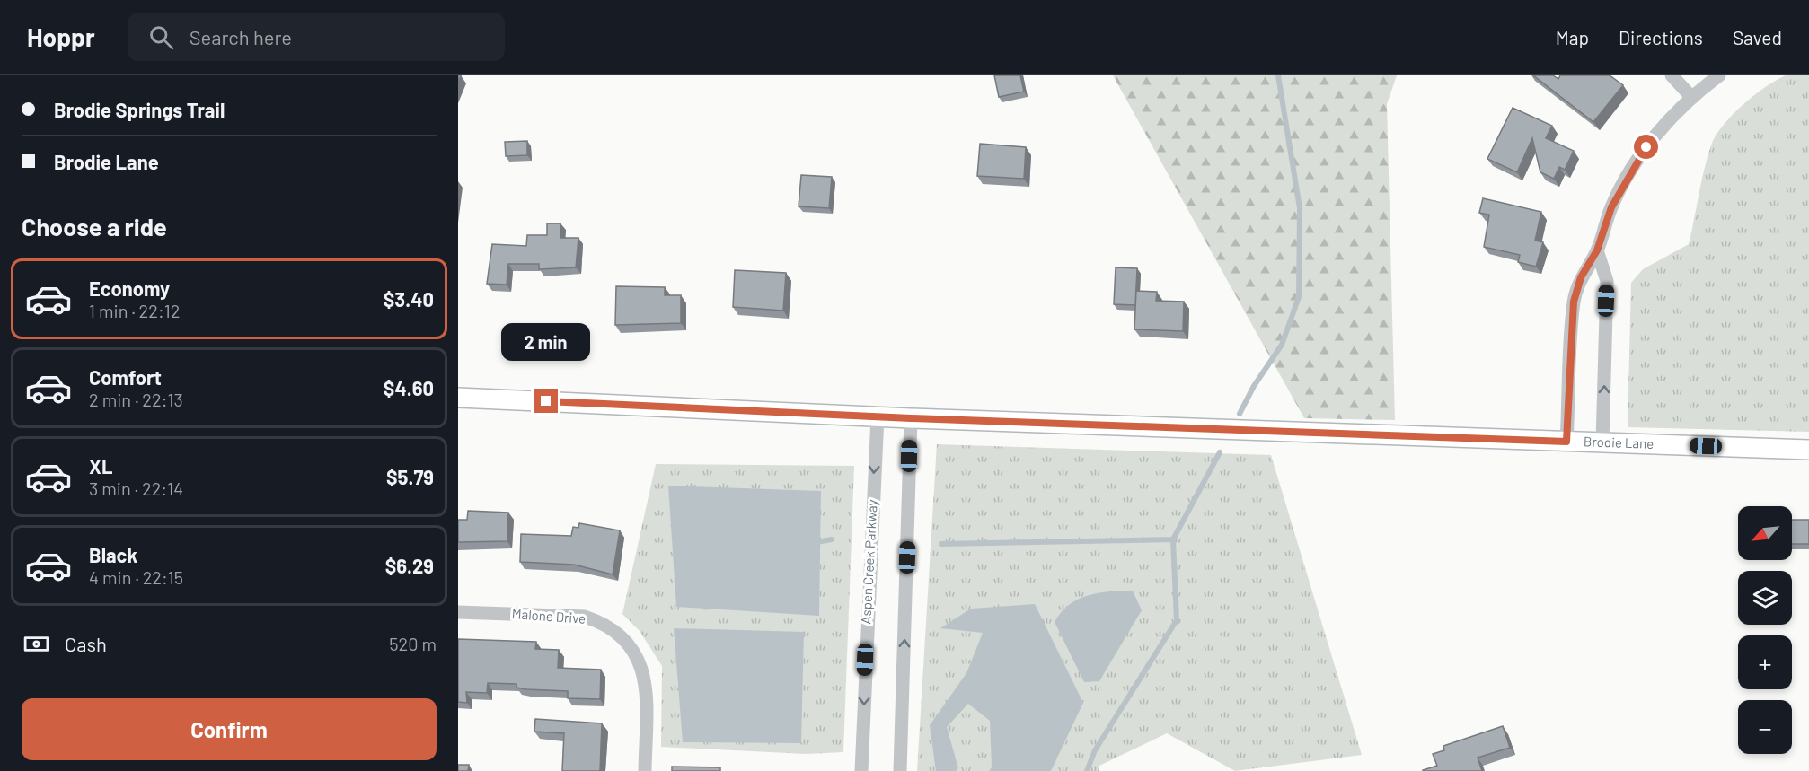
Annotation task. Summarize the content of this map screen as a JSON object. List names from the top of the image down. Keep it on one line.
{"streets":{"main road":["Brodie Lane"],"street":["Aspen Creek Parkway","Malone Drive"]},"crossings":[["Brodie Lane","Aspen Creek Parkway"]],"north":"bottom left","page":{"header":"Hoppr","search":"Search here","nav":["Map","Directions","Saved"],"banner":["Brodie Springs Trail","Brodie Lane"],"heading":"Choose a ride","list":[{"name":"Economy","note":"1 min · 22:12","value":"$3.40"},{"name":"Comfort","note":"2 min · 22:13","value":"$4.60"},{"name":"XL","note":"3 min · 22:14","value":"$5.79"},{"name":"Black","note":"4 min · 22:15","value":"$6.29"}],"bubble":"2 min","map_buttons":["+","−"],"pay":["Cash","520 m"],"buttons":"Confirm"}}
